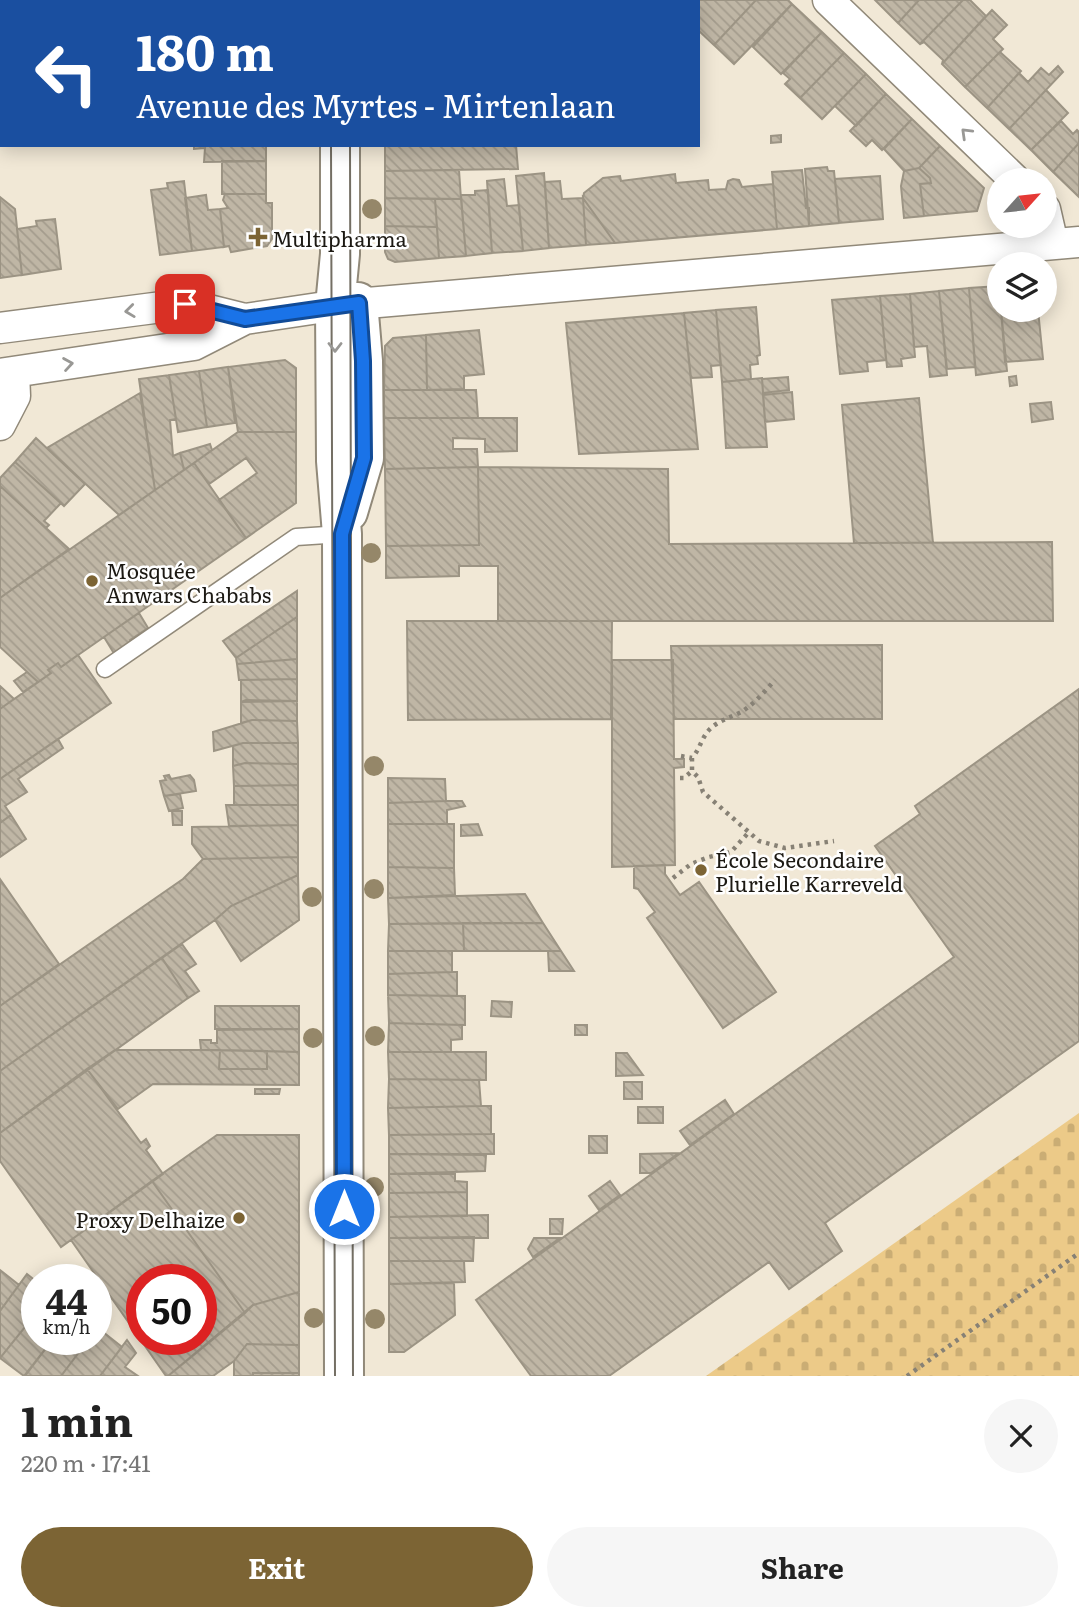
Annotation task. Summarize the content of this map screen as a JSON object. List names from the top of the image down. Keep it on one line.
{"places":{"health":["Multipharma"],"other":["Mosquée Anwars Chababs","École Secondaire Plurielle Karreveld","Proxy Delhaize"]},"north":"top right","page":{"turn":["180 m","Avenue des Myrtes - Mirtenlaan"],"speed":"44 km/h","limit":"50","heading":["1 min","220 m · 17:41"],"buttons":["Exit","Share"]}}
